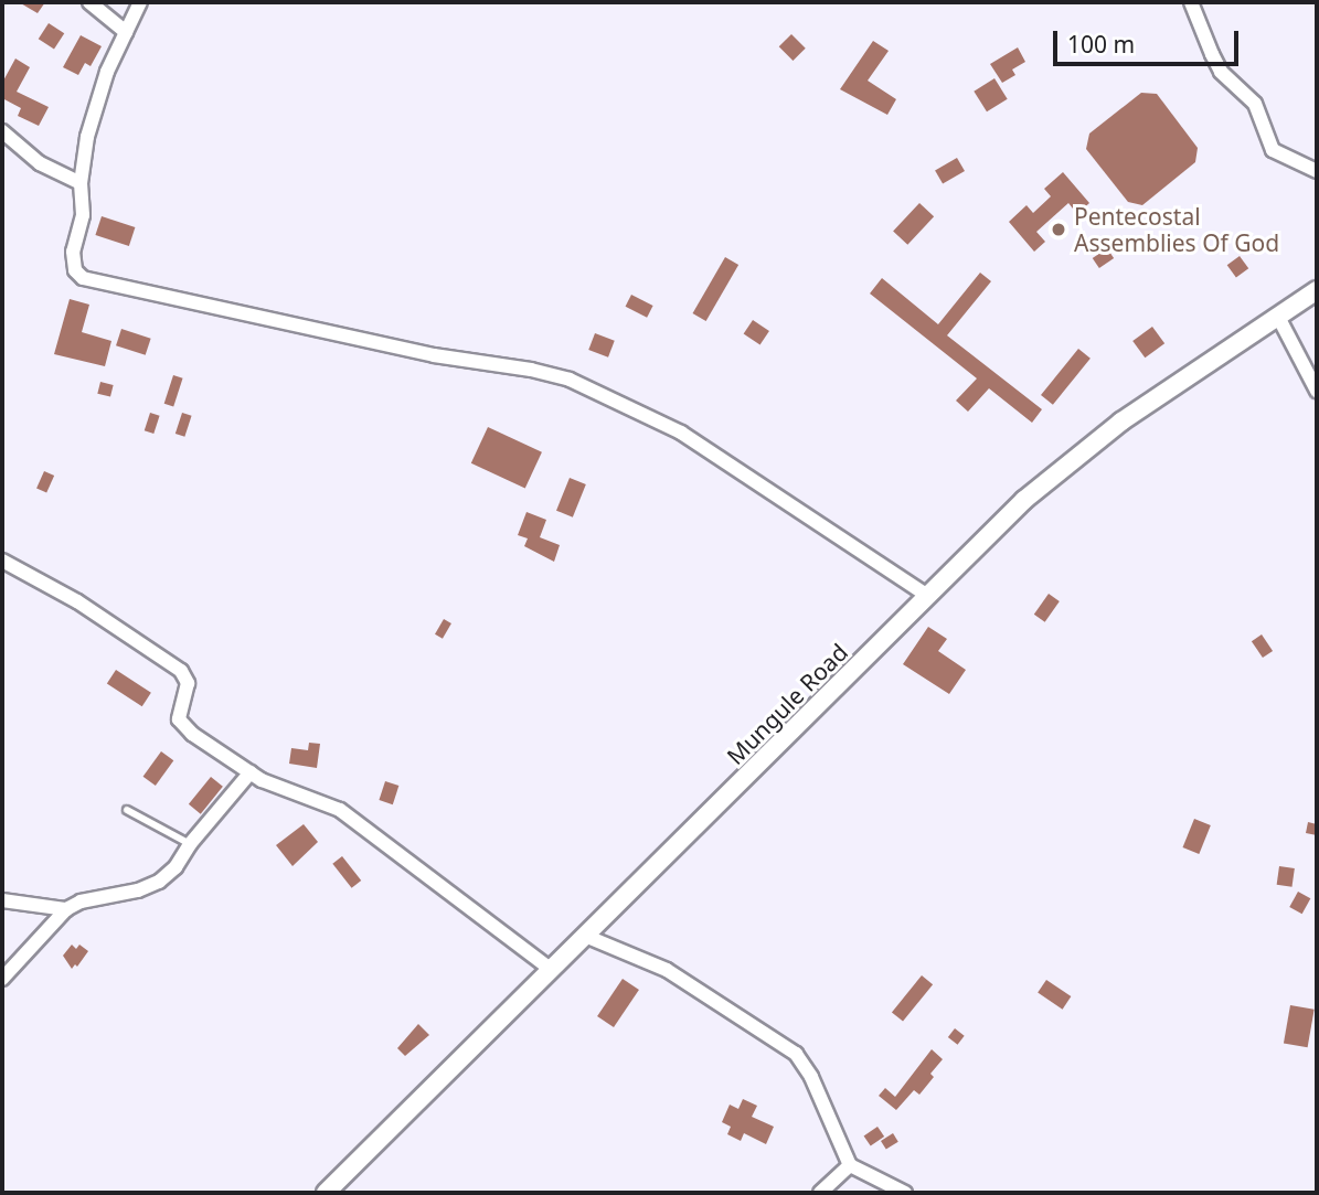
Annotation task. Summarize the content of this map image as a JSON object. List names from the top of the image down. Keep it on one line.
{"streets":{"street":["Mungule Road"]},"places":["Pentecostal Assemblies Of God"],"scale_bar":"100 m"}
